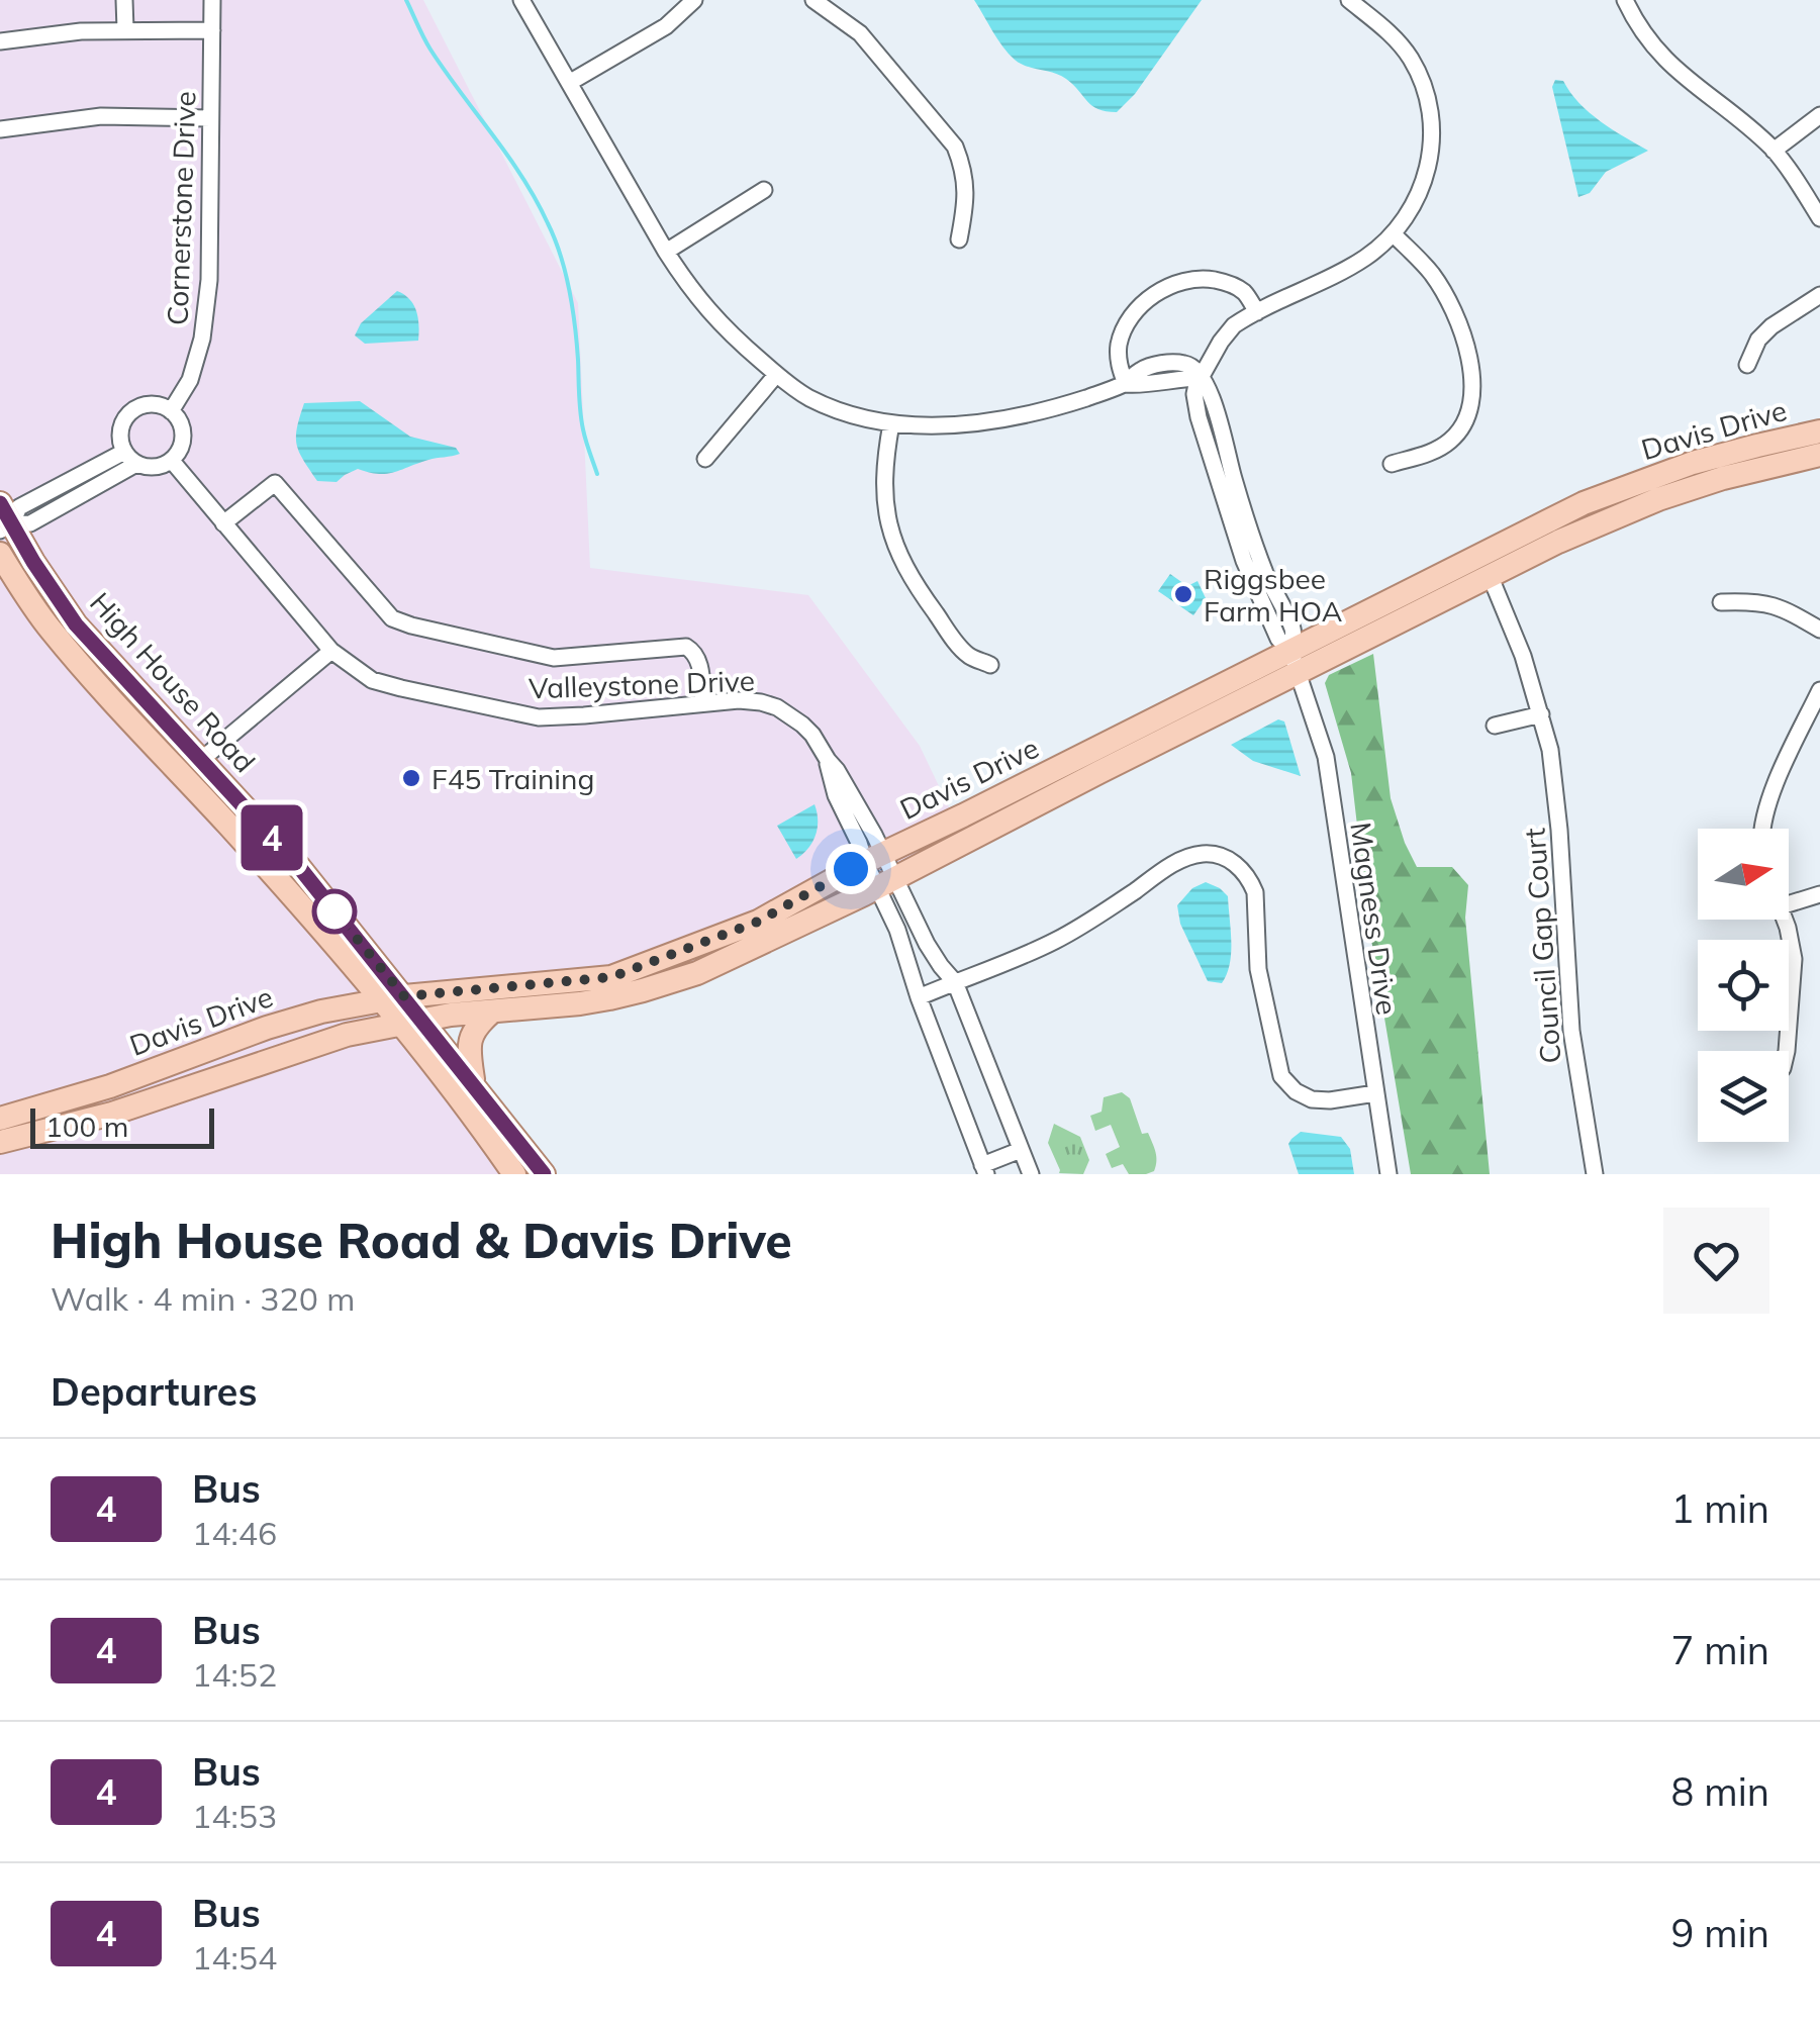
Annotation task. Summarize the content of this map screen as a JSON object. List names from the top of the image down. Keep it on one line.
{"streets":{"main road":["Davis Drive","High House Road"],"street":["Cornerstone Drive","Valleystone Drive","Magness Drive","Council Gap Court"]},"crossings":[["Cornerstone Drive","Valleystone Drive"],["Davis Drive","High House Road"],["Davis Drive","Valleystone Drive"],["Davis Drive","Magness Drive"],["Davis Drive","Council Gap Court"]],"places":["Riggsbee Farm HOA","F45 Training"],"lines":["bus line 4"],"scale_bar":"100 m","north":"right","page":{"on_map":"4","scale":"100 m","heading":[["High House Road & Davis Drive","Walk · 4 min · 320 m"],"Departures"],"list":[{"mark":"4","name":"Bus","note":"14:46","value":"1 min"},{"mark":"4","name":"Bus","note":"14:52","value":"7 min"},{"mark":"4","name":"Bus","note":"14:53","value":"8 min"},{"mark":"4","name":"Bus","note":"14:54","value":"9 min"}]}}
